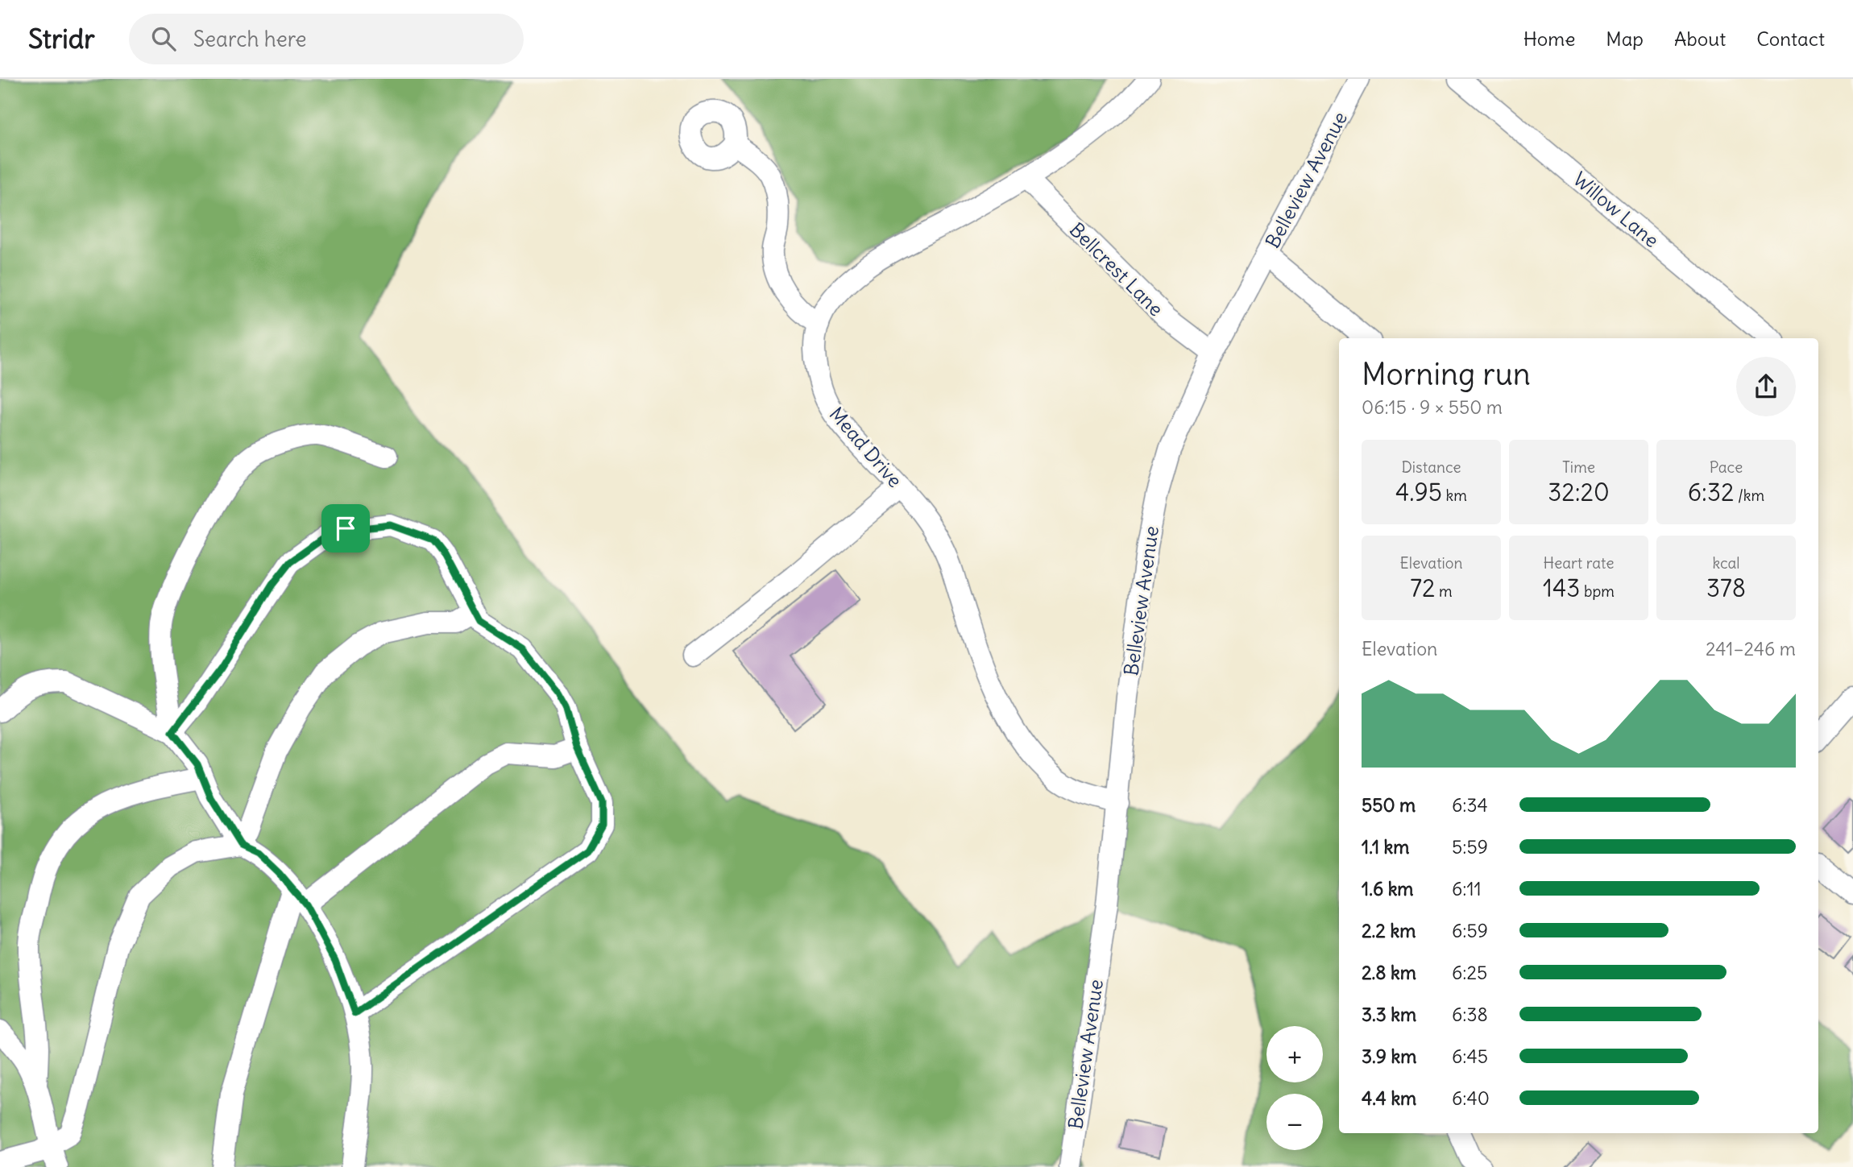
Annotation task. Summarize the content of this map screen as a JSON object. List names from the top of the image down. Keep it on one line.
{"streets":{"street":["Belleview Avenue","Willow Lane","Bellcrest Lane","Mead Drive"]},"crossings":[["Belleview Avenue","Bellcrest Lane"],["Belleview Avenue","Mead Drive"],["Bellcrest Lane","Mead Drive"]],"page":{"header":"Stridr","search":"Search here","nav":["Home","Map","About","Contact"],"heading":["Morning run","06:15 · 9 × 550 m"],"stats":[["Distance","4.95 km"],["Time","32:20"],["Pace","6:32 /km"],["Elevation","72 m"],["Heart rate","143 bpm"],["kcal","378"]],"chart":["Elevation","241–246 m"],"list":[{"name":"550 m","note":"6:34"},{"name":"1.1 km","note":"5:59"},{"name":"1.6 km","note":"6:11"},{"name":"2.2 km","note":"6:59"},{"name":"2.8 km","note":"6:25"},{"name":"3.3 km","note":"6:38"},{"name":"3.9 km","note":"6:45"},{"name":"4.4 km","note":"6:40"}],"map_buttons":["+","−"]}}
